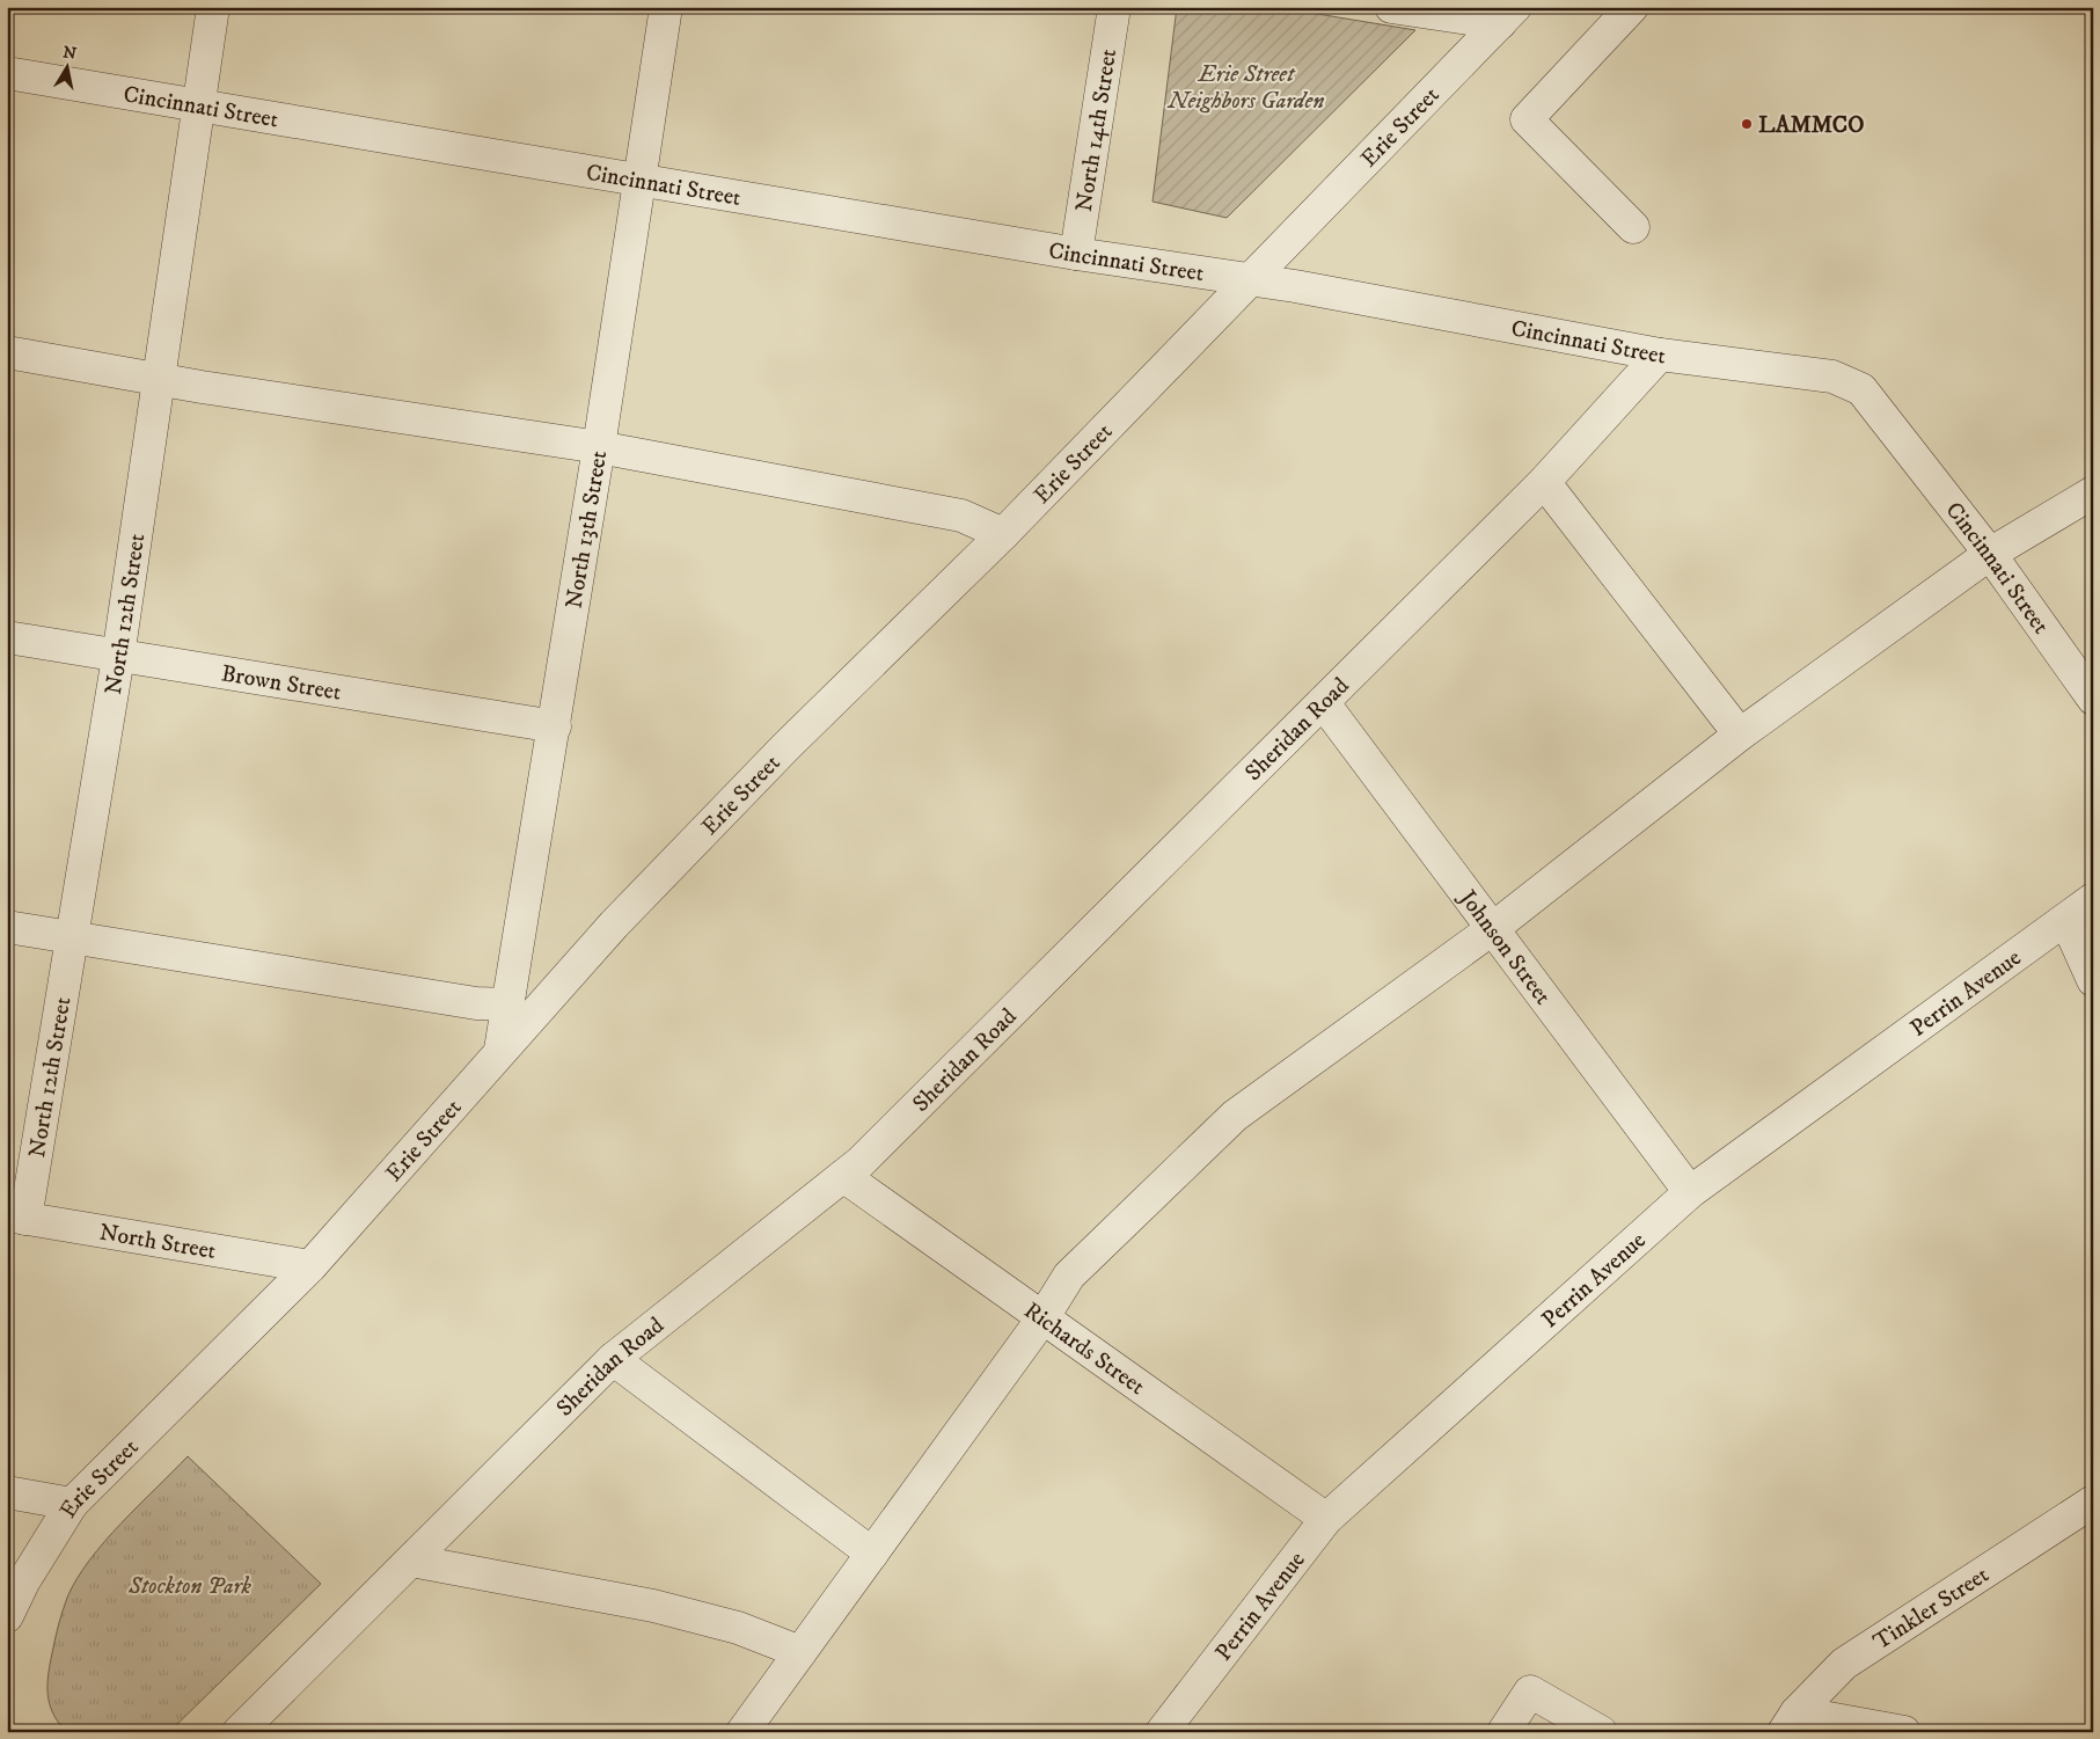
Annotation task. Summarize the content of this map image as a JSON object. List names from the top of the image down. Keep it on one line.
{"streets":{"street":["Cincinnati Street","Erie Street","North 14th Street","North 13th Street","North 12th Street","Brown Street","Sheridan Road","Johnson Street","Perrin Avenue","North Street","Richards Street","Tinkler Street"]},"crossings":[["Cincinnati Street","Erie Street"],["Cincinnati Street","North 14th Street"],["Cincinnati Street","North 13th Street"],["Cincinnati Street","North 12th Street"],["Cincinnati Street","Sheridan Road"],["Erie Street","North 13th Street"],["Erie Street","North Street"],["North 13th Street","Brown Street"],["North 12th Street","Brown Street"],["North 12th Street","North Street"],["Sheridan Road","Johnson Street"],["Sheridan Road","Richards Street"],["Johnson Street","Perrin Avenue"],["Perrin Avenue","Richards Street"]],"parks":["Erie Street Neighbors Garden","Stockton Park"],"places":["LAMMCO"],"north":"top"}
